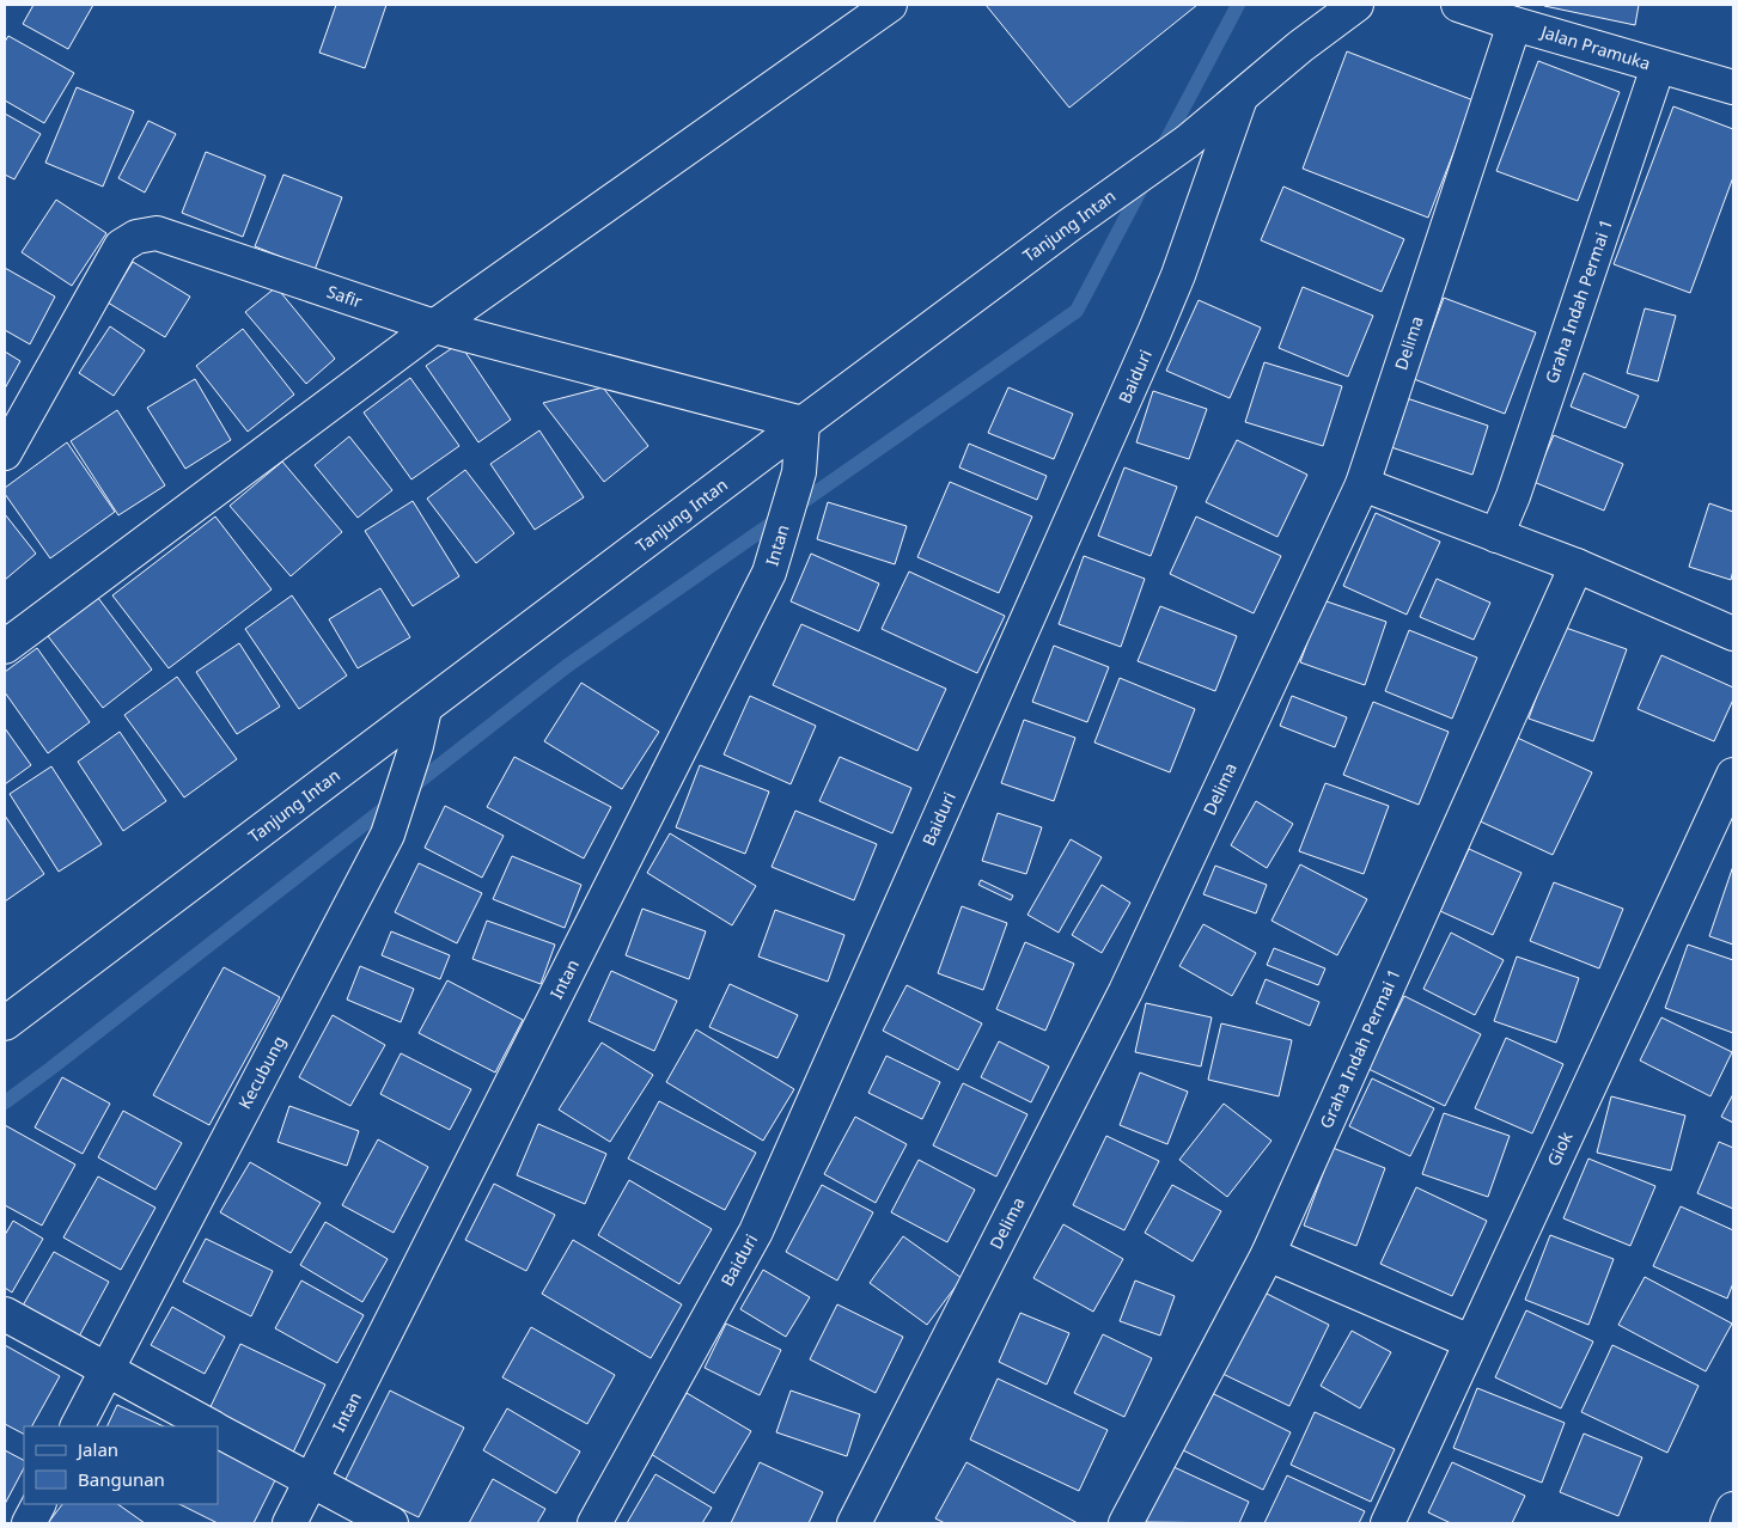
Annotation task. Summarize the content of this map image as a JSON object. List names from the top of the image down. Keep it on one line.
{"streets":{"street":["Jalan Pramuka","Tanjung Intan","Safir","Graha Indah Permai 1","Delima","Baiduri","Intan","Kecubung","Giok"]},"crossings":[["Jalan Pramuka","Graha Indah Permai 1"],["Jalan Pramuka","Delima"],["Tanjung Intan","Safir"],["Tanjung Intan","Baiduri"],["Tanjung Intan","Intan"],["Tanjung Intan","Kecubung"],["Safir","Intan"]],"legend":["Jalan","Bangunan"]}
